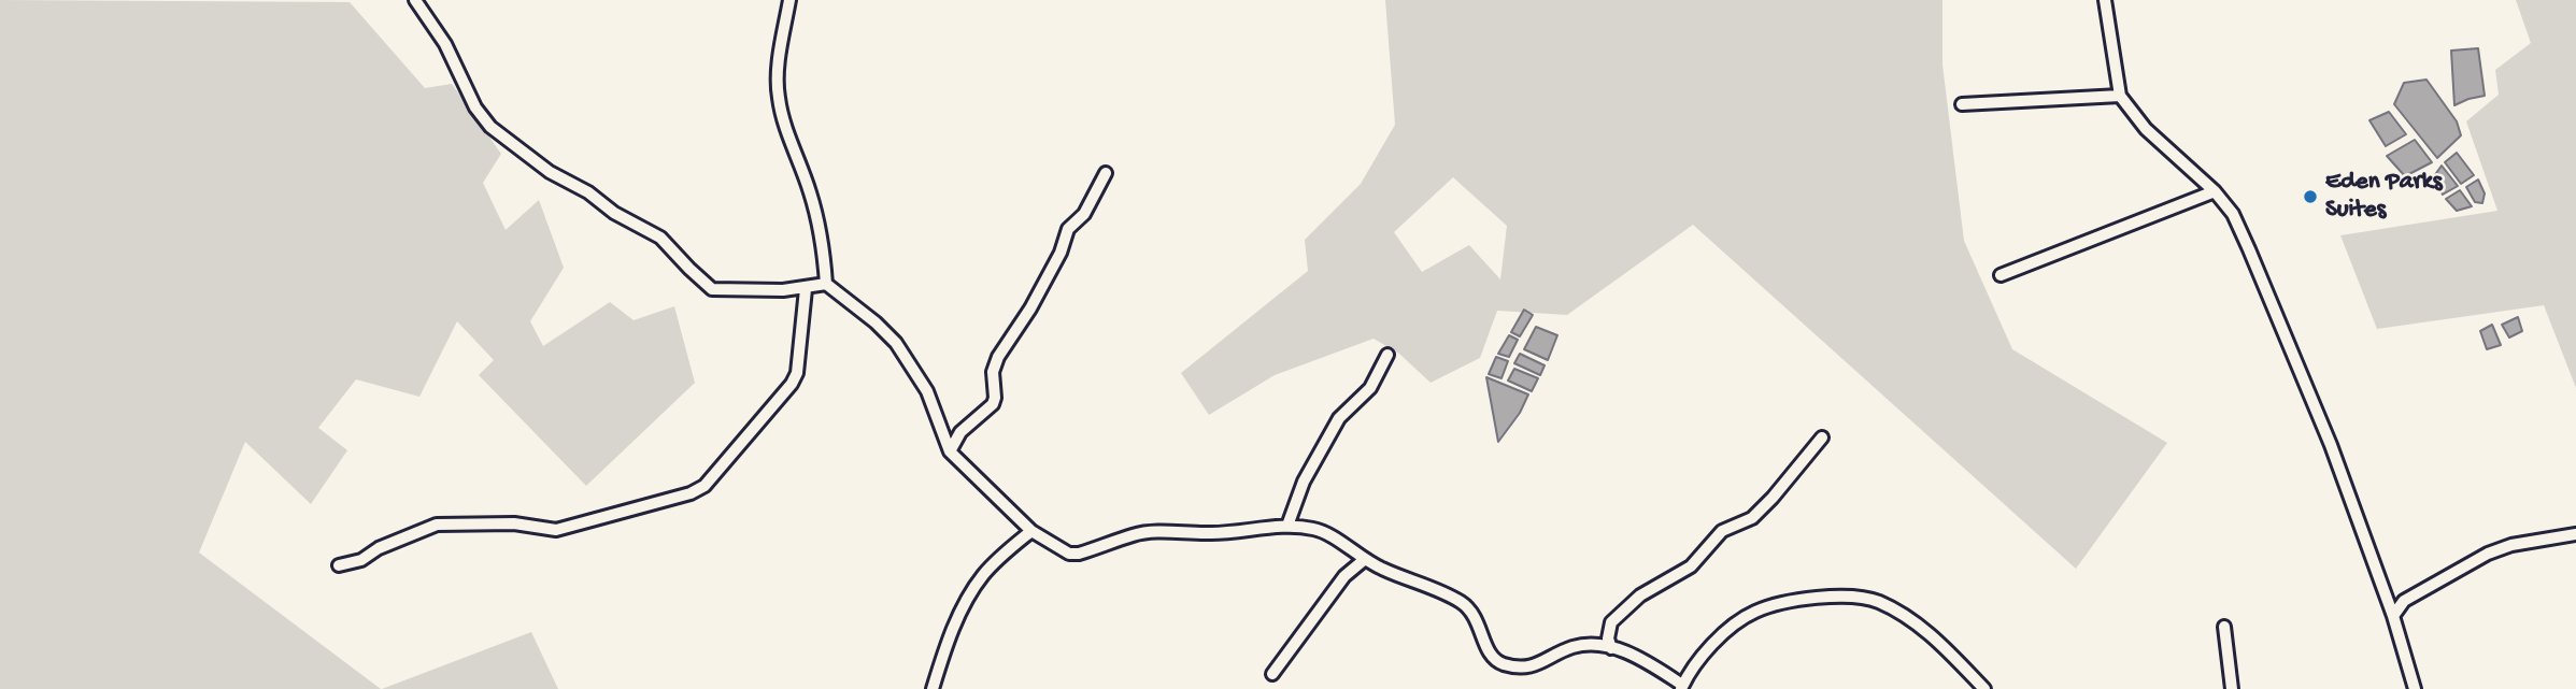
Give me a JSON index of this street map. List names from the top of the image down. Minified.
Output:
{"places":["Eden Parks Suites"]}
